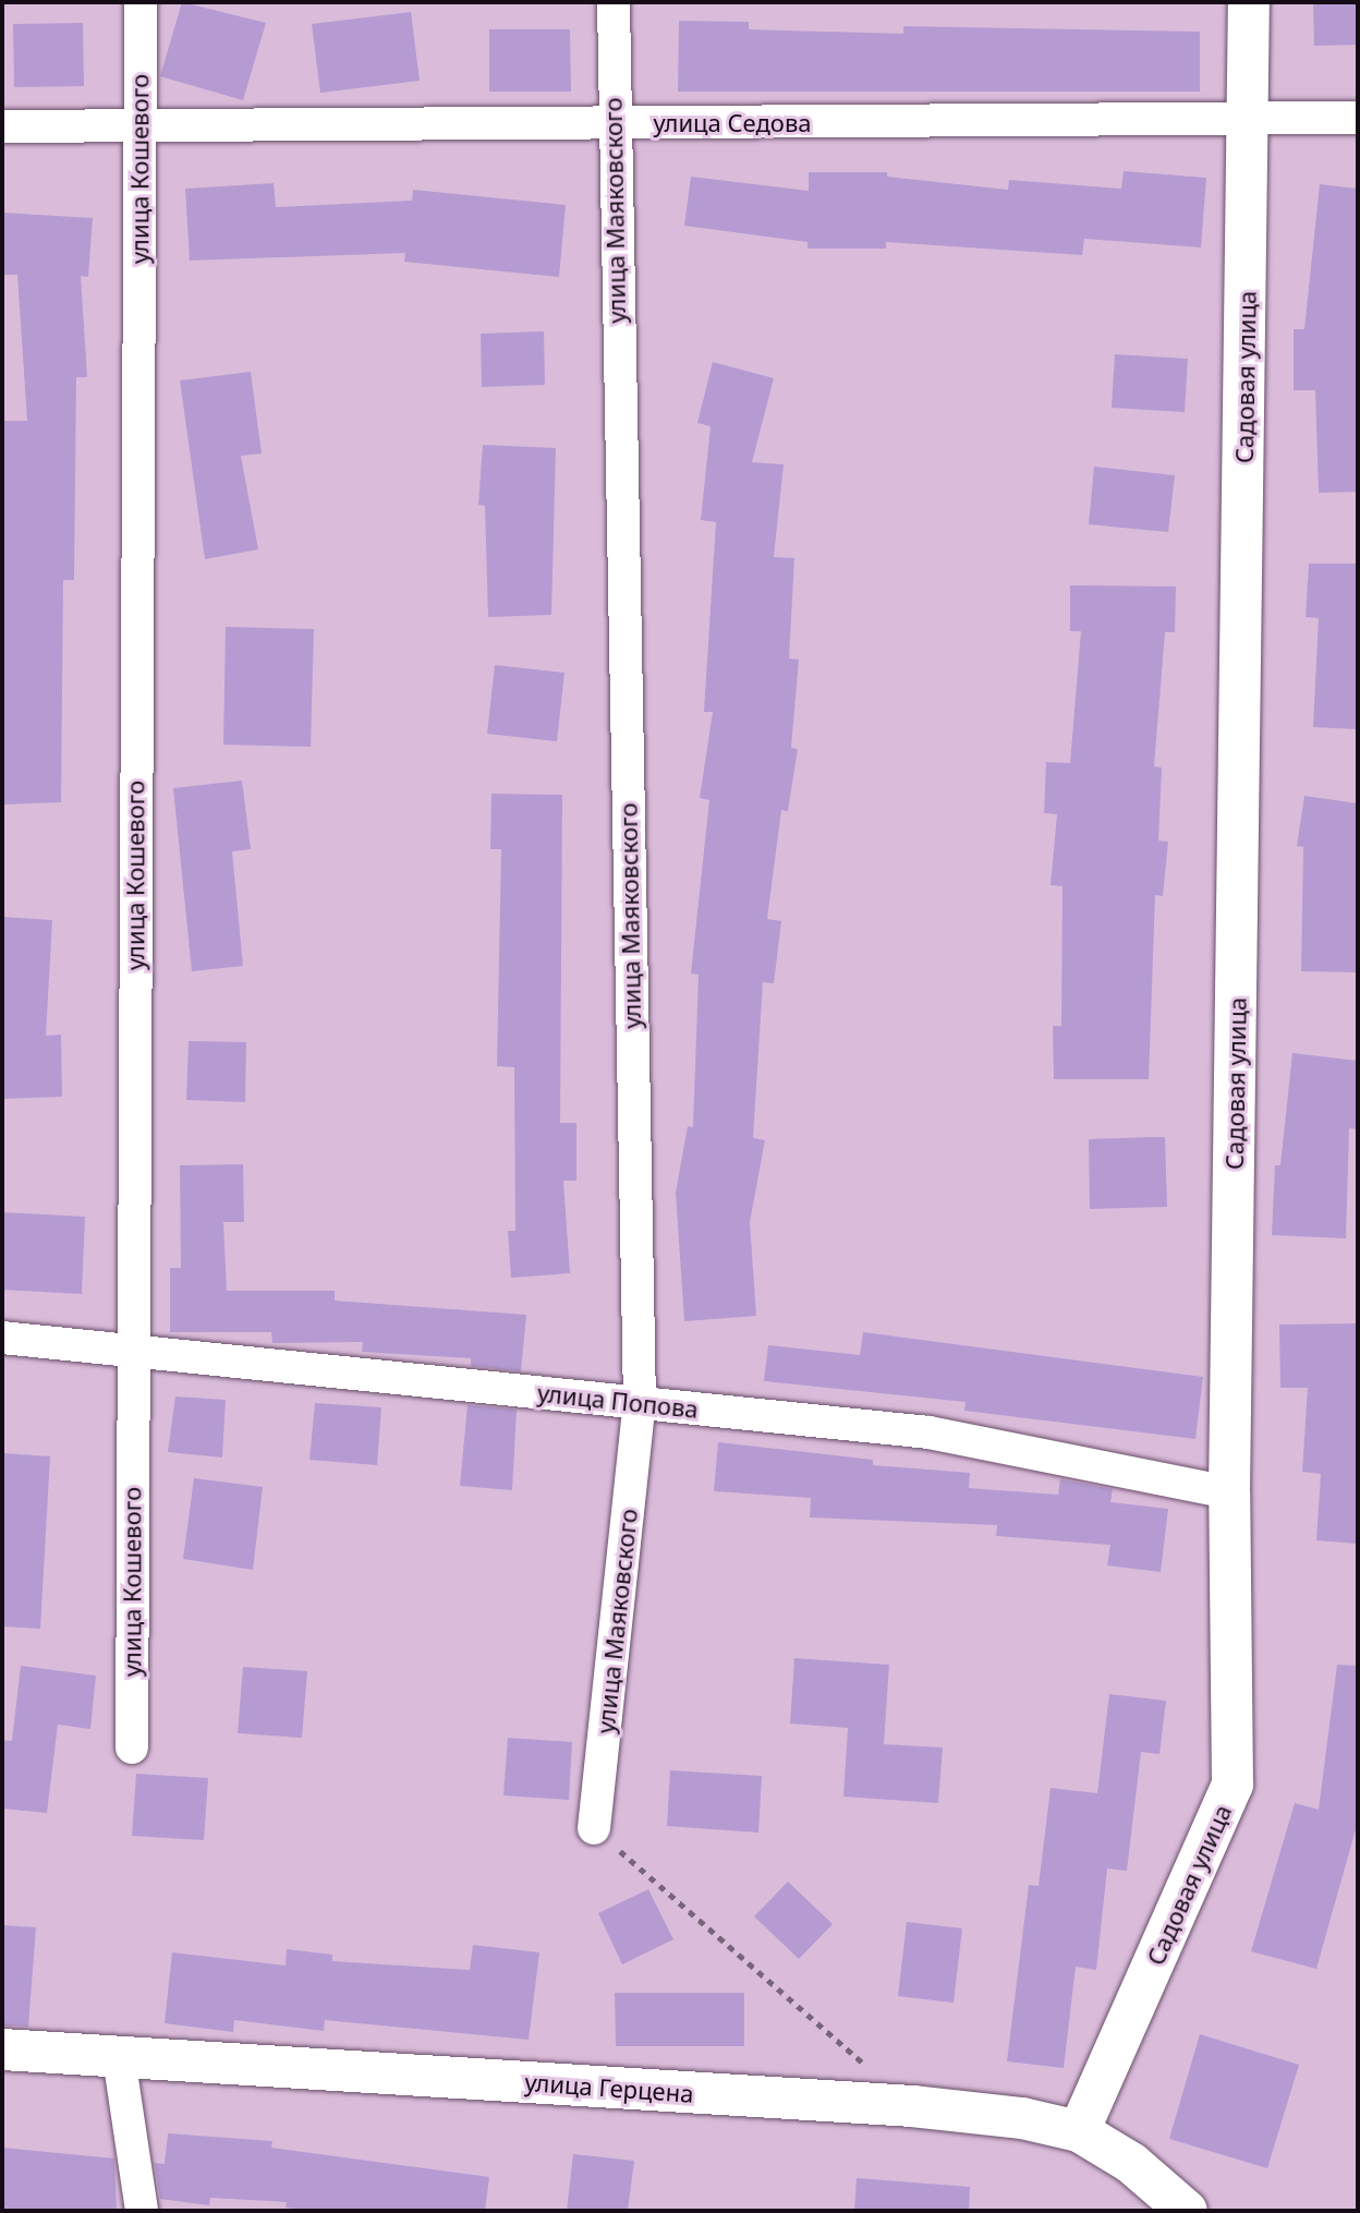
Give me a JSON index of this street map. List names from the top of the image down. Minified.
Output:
{"streets":{"street":["улица Седова","улица Кошевого","улица Маяковского","Садовая улица","улица Попова","улица Герцена"]},"crossings":[["улица Седова","улица Кошевого"],["улица Седова","улица Маяковского"],["улица Седова","Садовая улица"],["улица Кошевого","улица Попова"],["улица Маяковского","улица Попова"],["Садовая улица","улица Попова"],["Садовая улица","улица Герцена"]]}
